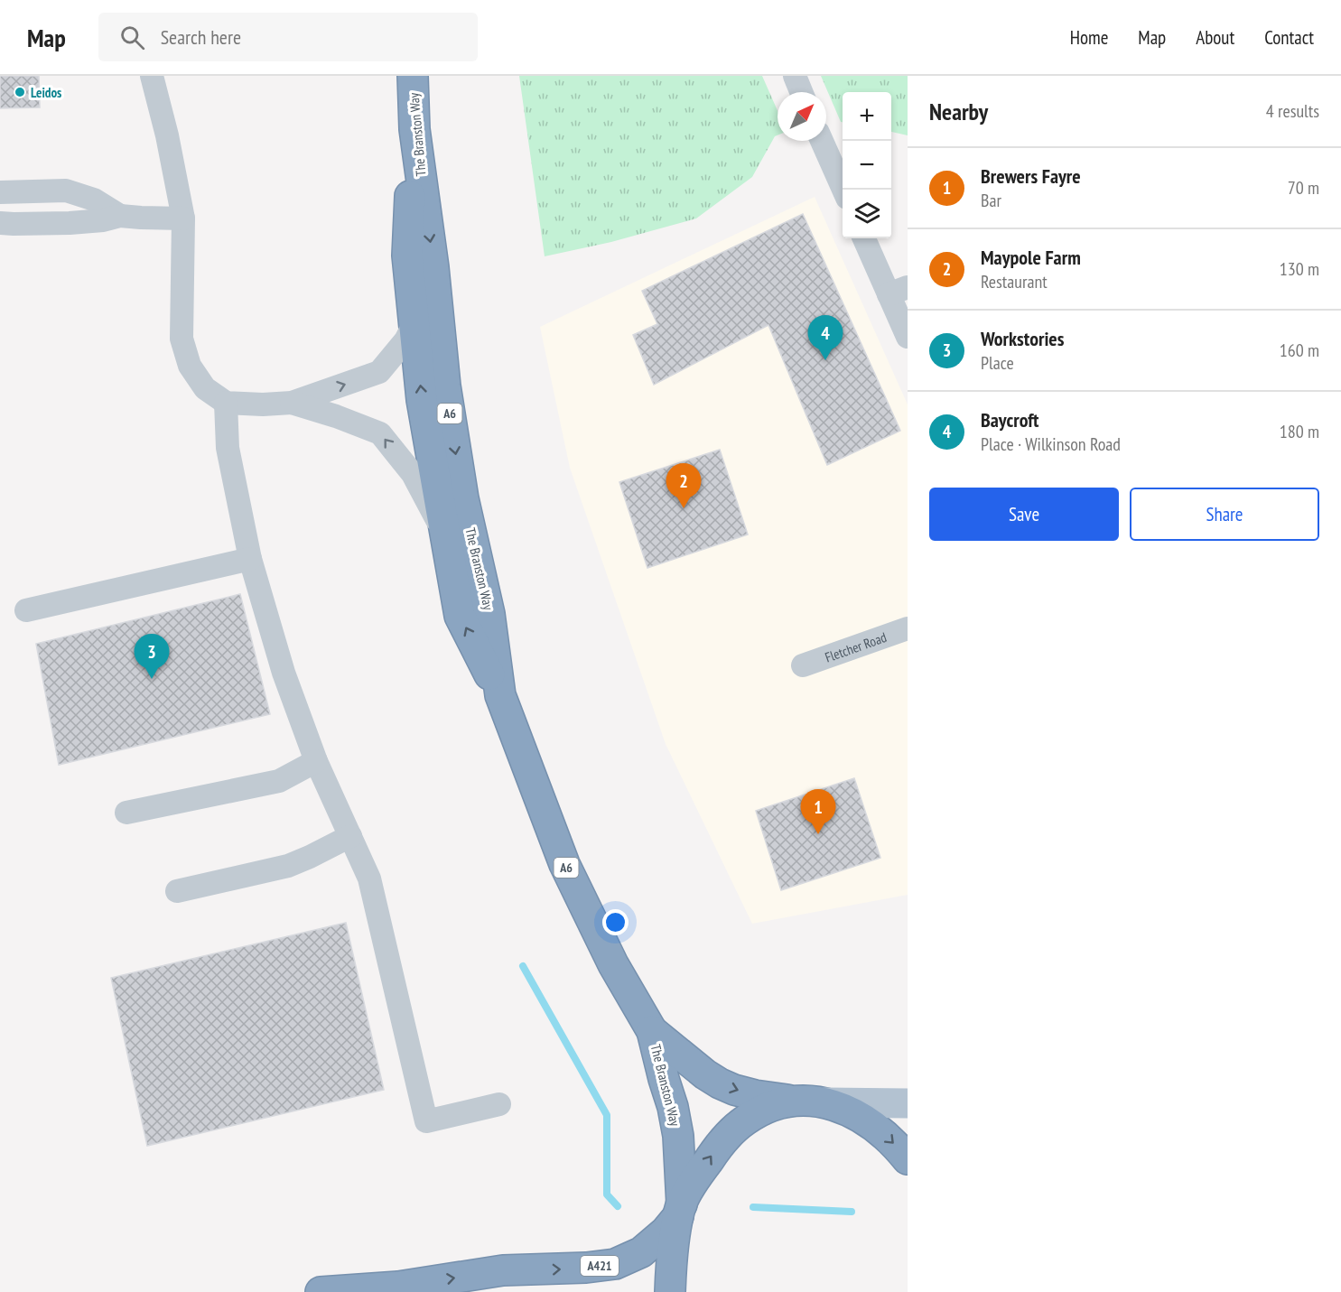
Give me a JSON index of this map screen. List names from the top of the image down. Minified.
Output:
{"streets":{"highway":["The Branston Way","A6","A421"],"street":["Fletcher Road"]},"crossings":[["The Branston Way","A421"]],"places":["Leidos"],"north":"top right","page":{"header":"Map","search":"Search here","nav":["Home","Map","About","Contact"],"heading":["Nearby","4 results"],"map_buttons":["+","−"],"list":[{"mark":"1","name":"Brewers Fayre","note":"Bar","value":"70 m"},{"mark":"2","name":"Maypole Farm","note":"Restaurant","value":"130 m"},{"mark":"3","name":"Workstories","note":"Place","value":"160 m"},{"mark":"4","name":"Baycroft","note":"Place · Wilkinson Road","value":"180 m"}],"pins":["4","2","3","1"],"buttons":["Save","Share"]}}
